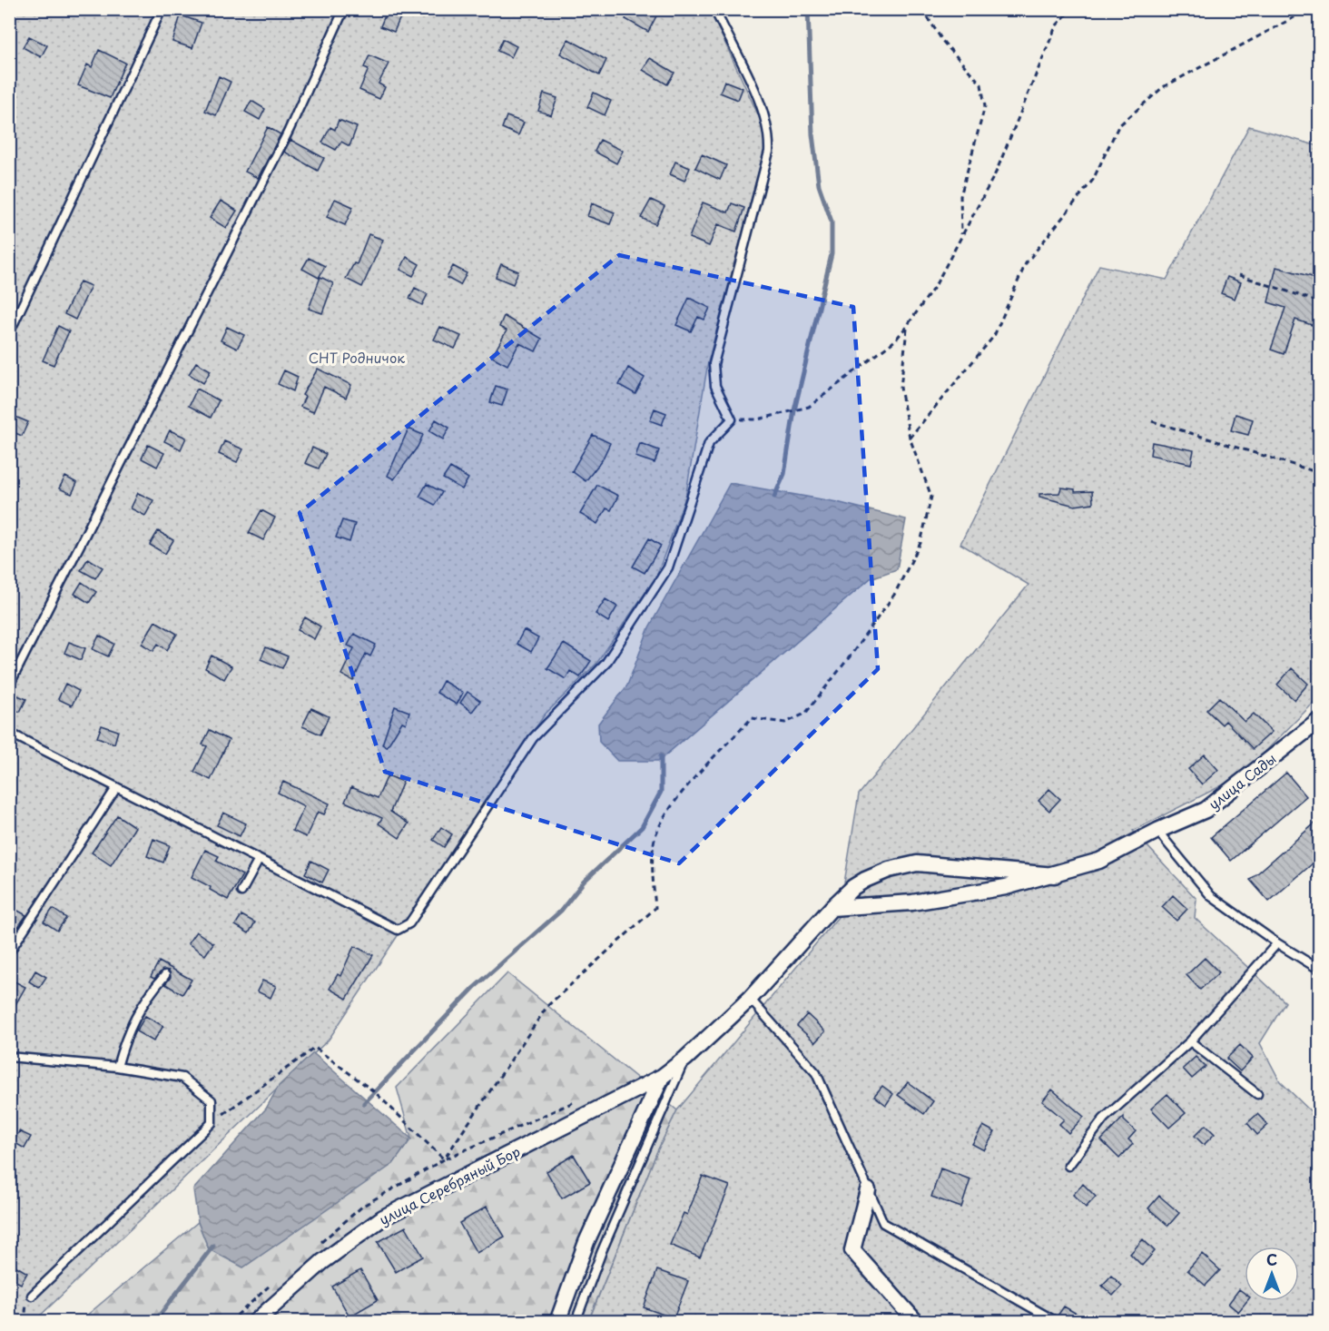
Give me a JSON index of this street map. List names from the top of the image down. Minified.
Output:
{"streets":{"street":["улица Сады","улица Серебряный Бор"]},"crossings":[["улица Сады","улица Серебряный Бор"]],"parks":["СНТ Родничок"],"north":"top"}
